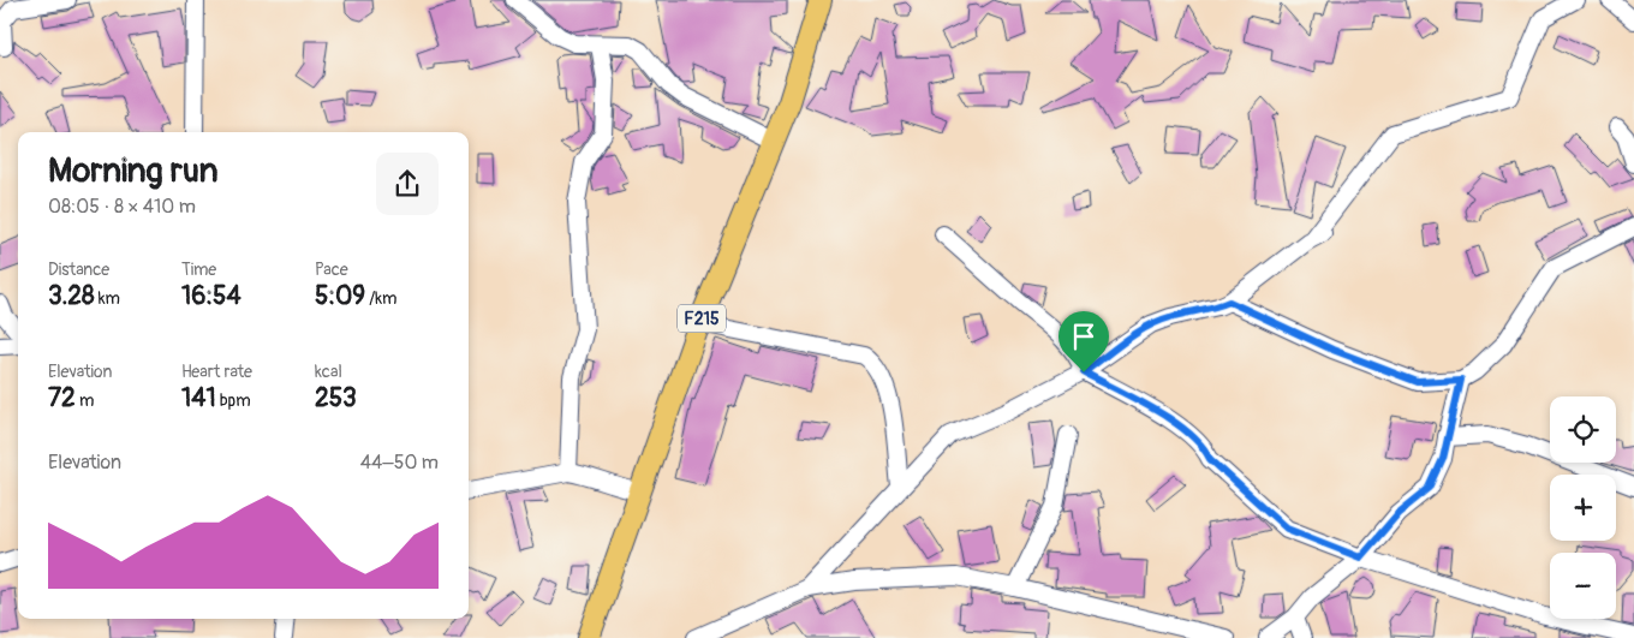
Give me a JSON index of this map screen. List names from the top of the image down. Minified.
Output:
{"streets":{"main road":["F215"]},"page":{"heading":["Morning run","08:05 · 8 × 410 m"],"stats":[["Distance","3.28 km"],["Time","16:54"],["Pace","5:09 /km"],["Elevation","72 m"],["Heart rate","141 bpm"],["kcal","253"]],"map_buttons":["+","−"],"chart":["Elevation","44–50 m"]}}
